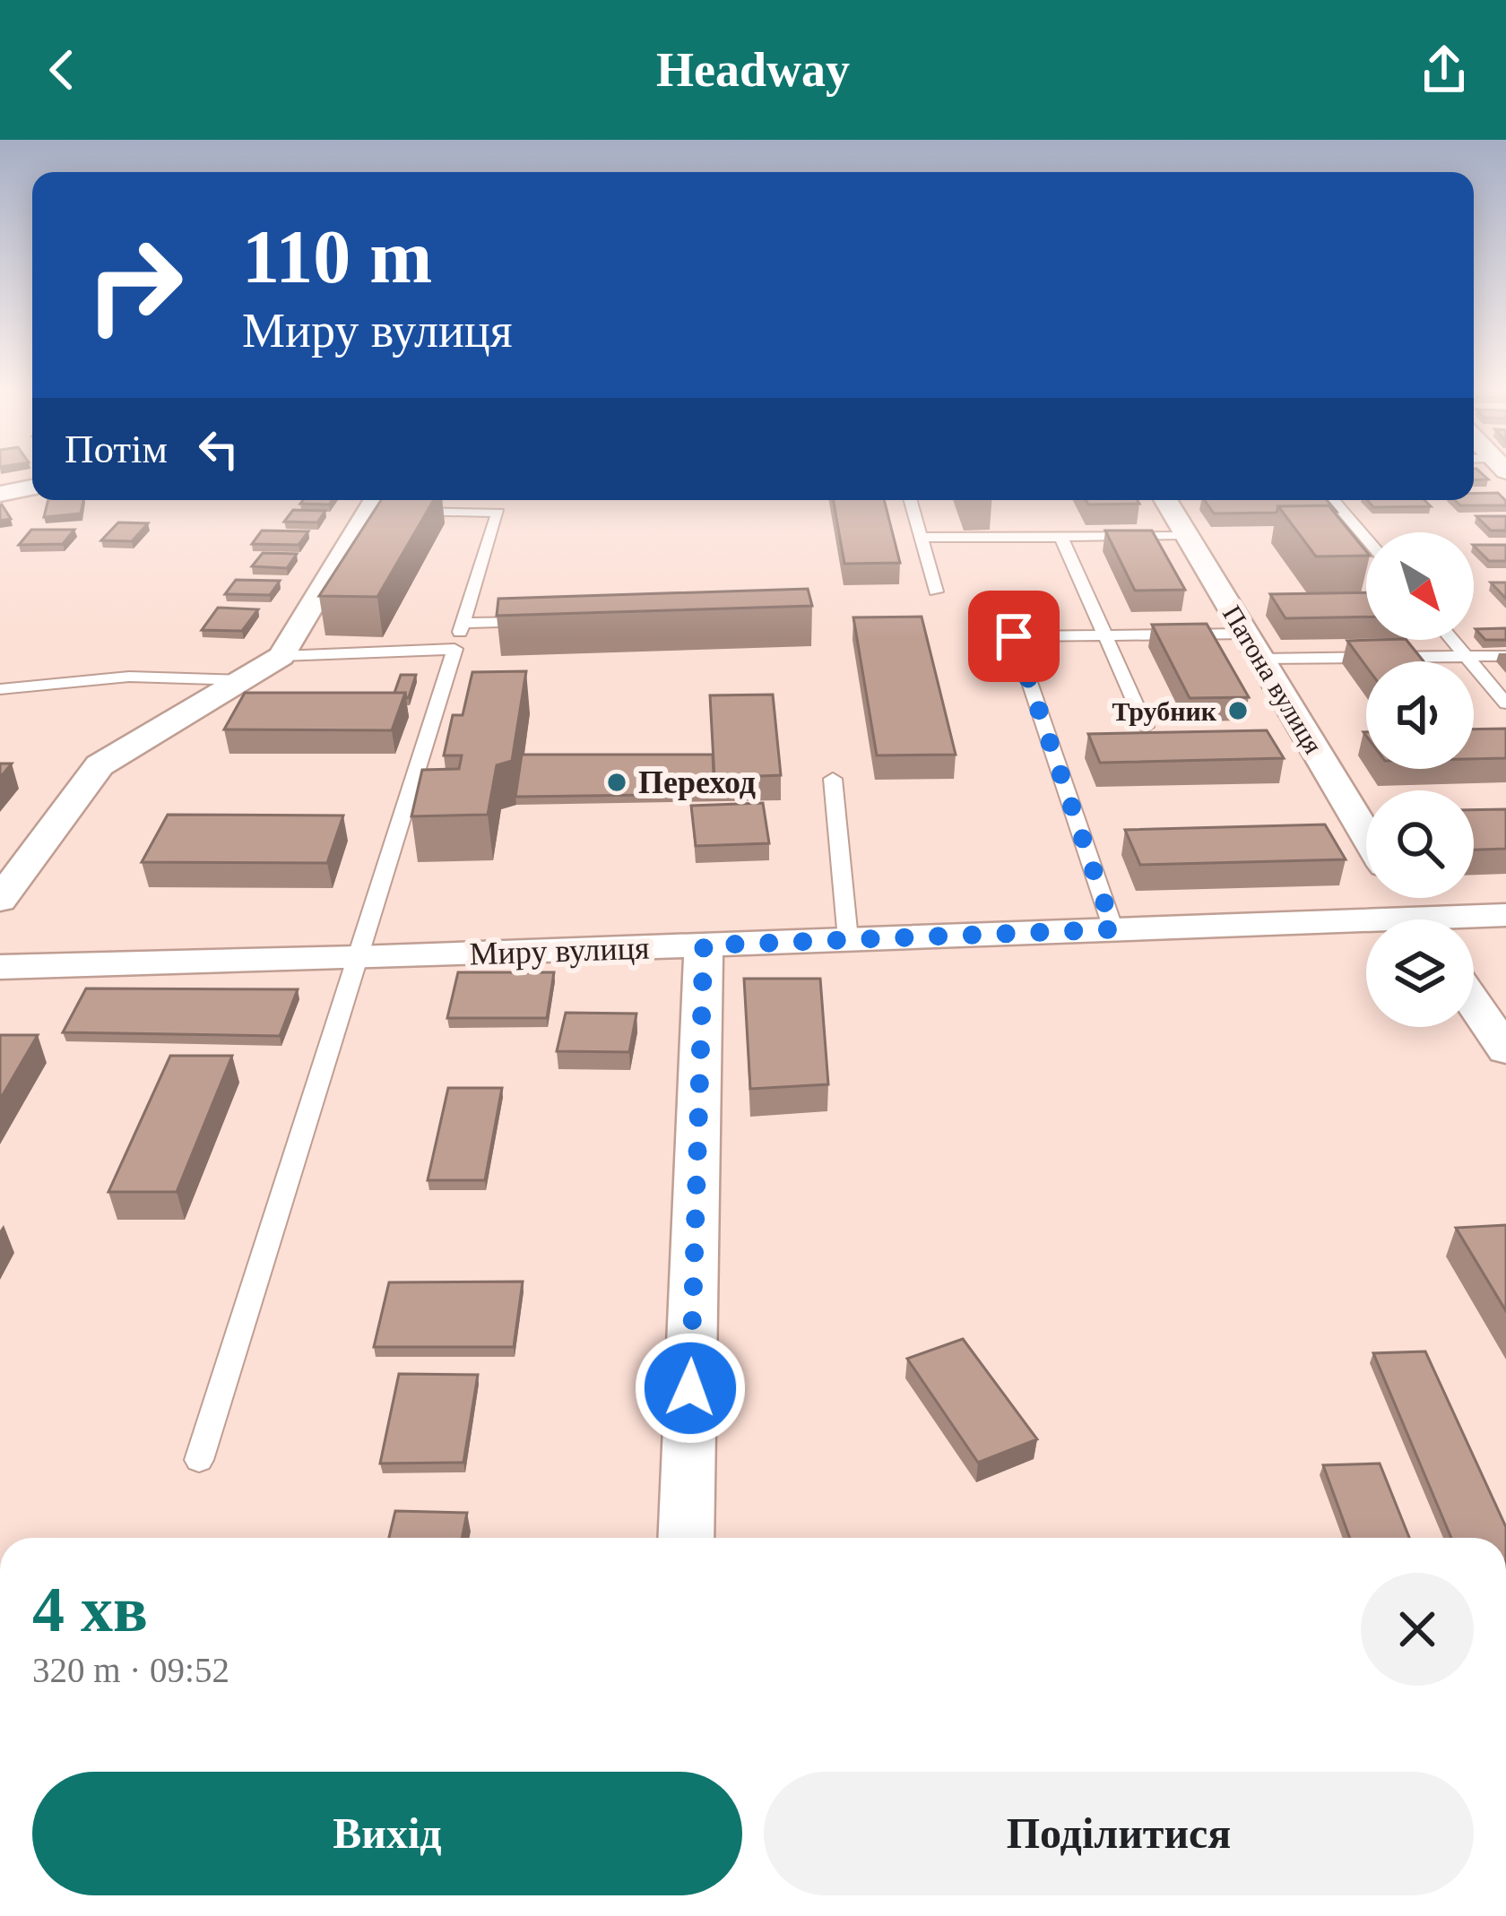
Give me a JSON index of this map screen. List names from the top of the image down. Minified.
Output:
{"streets":{"street":["Патона вулиця","Миру вулиця"]},"places":["Трубник","Переход"],"north":"bottom right","page":{"header":"Headway","turn":["110 m","Миру вулиця"],"then":"Потім","heading":["4 хв","320 m · 09:52"],"buttons":["Вихід","Поділитися"]}}
